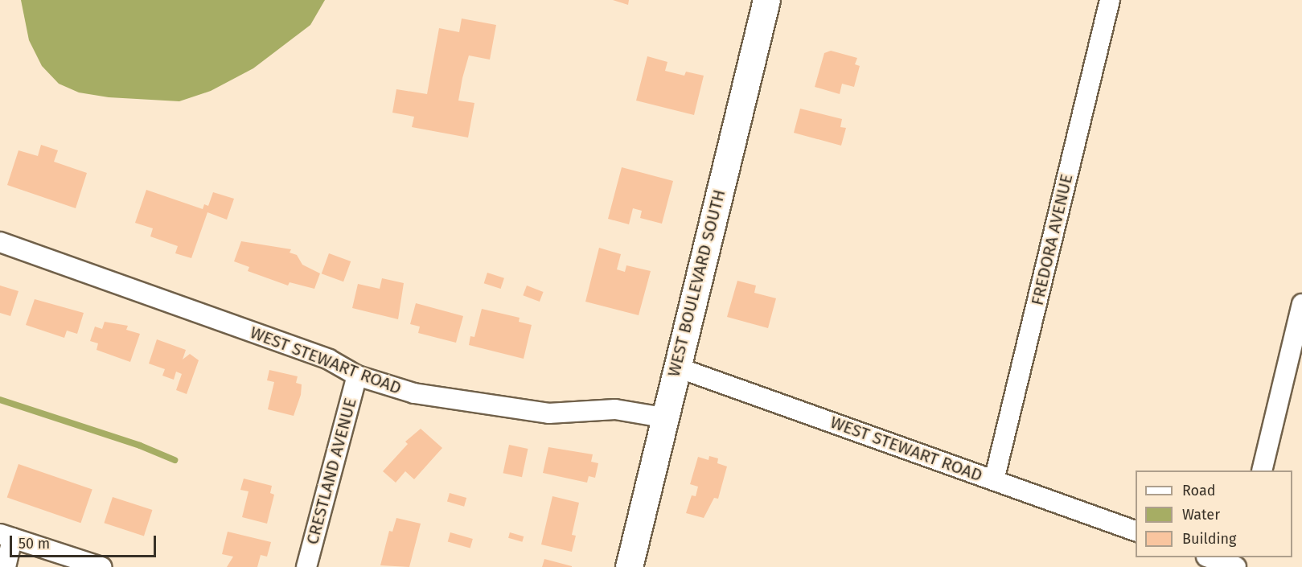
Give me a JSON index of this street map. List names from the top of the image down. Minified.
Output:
{"streets":{"main road":["WEST BOULEVARD SOUTH"],"street":["FREDORA AVENUE","WEST STEWART ROAD","CRESTLAND AVENUE"]},"crossings":[["FREDORA AVENUE","WEST STEWART ROAD"],["WEST BOULEVARD SOUTH","WEST STEWART ROAD"],["WEST STEWART ROAD","CRESTLAND AVENUE"]],"legend":["Road","Water","Building"],"scale_bar":"50 m"}
